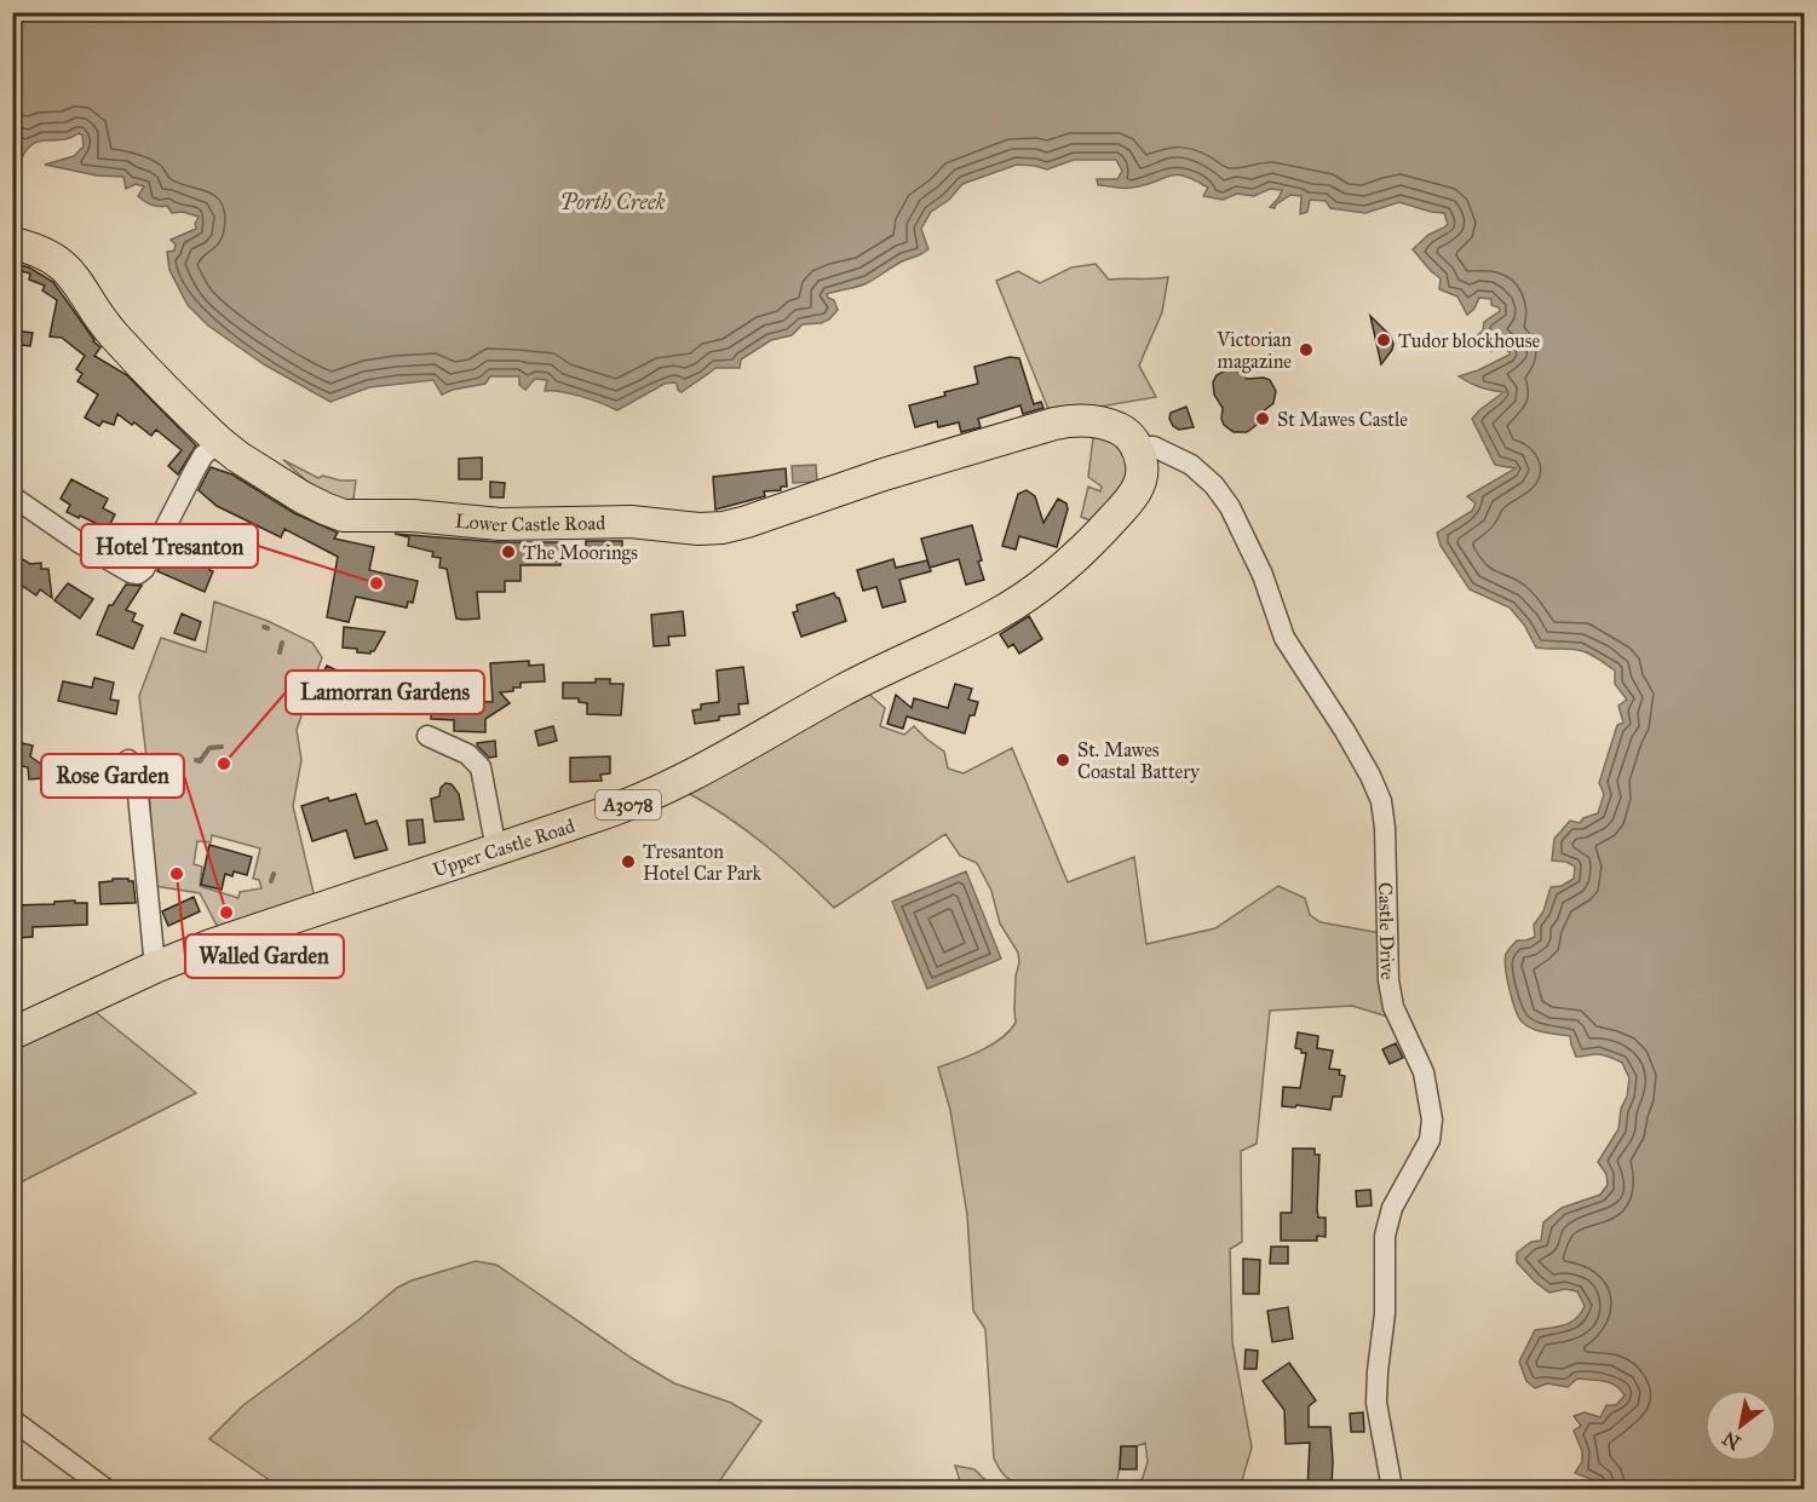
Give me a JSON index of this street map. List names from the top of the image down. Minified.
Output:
{"streets":{"main road":["Lower Castle Road","A3078","Upper Castle Road"],"street":["Castle Drive"]},"crossings":[["Lower Castle Road","Upper Castle Road"],["Lower Castle Road","Castle Drive"],["Upper Castle Road","Castle Drive"]],"water":["Porth Creek"],"places":["Tudor blockhouse","Victorian magazine","St Mawes Castle","The Moorings","Hotel Tresanton","St. Mawes Coastal Battery","Lamorran Gardens","Tresanton Hotel Car Park","Walled Garden","Rose Garden"],"north":"bottom left"}
